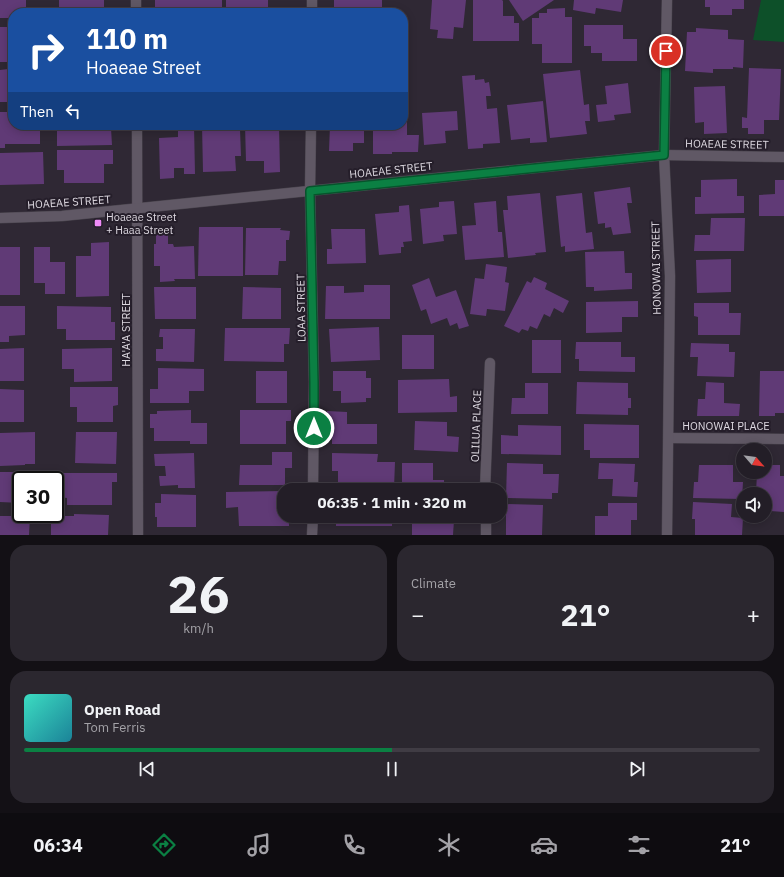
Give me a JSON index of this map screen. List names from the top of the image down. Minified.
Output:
{"streets":{"street":["HOAEAE STREET","HONOWAI STREET","LOAA STREET","HA'A'A STREET","OLILUA PLACE","HONOWAI PLACE"]},"crossings":[["HOAEAE STREET","HONOWAI STREET"],["HOAEAE STREET","LOAA STREET"],["HOAEAE STREET","HA'A'A STREET"],["HONOWAI STREET","HONOWAI PLACE"]],"places":{"transit":["Hoaeae Street + Haaa Street"]},"north":"bottom right","page":{"turn":["110 m","Hoaeae Street"],"then":"Then","limit":"30","trip":"06:35 · 1 min · 320 m","tile":[["26","km/h"],"Climate"],"heat":["−","21°","+"],"song":["Open Road","Tom Ferris"],"tabs":["06:34","21°"]}}
